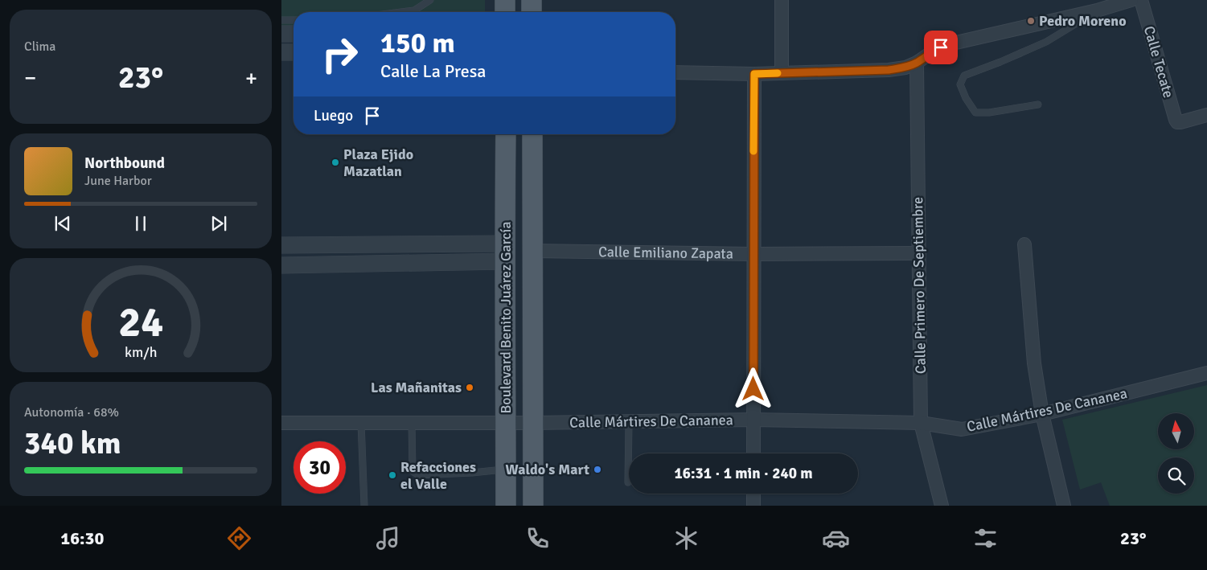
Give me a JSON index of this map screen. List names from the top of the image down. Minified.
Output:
{"streets":{"main road":["Boulevard Benito Juárez García"],"street":["Calle Tecate","Calle Emiliano Zapata","Calle Primero De Septiembre","Calle Mártires De Cananea"]},"crossings":[["Calle Emiliano Zapata","Calle Primero De Septiembre"],["Calle Emiliano Zapata","Boulevard Benito Juárez García"],["Calle Primero De Septiembre","Calle Mártires De Cananea"],["Boulevard Benito Juárez García","Calle Mártires De Cananea"]],"places":["Pedro Moreno","Plaza Ejido Mazatlan","Las Mañanitas","Waldo's Mart","Refacciones el Valle"],"north":"top","page":{"tile":["Clima",["Autonomía · 68%","340 km"]],"turn":["150 m","Calle La Presa"],"heat":["−","23°","+"],"then":"Luego","song":["Northbound","June Harbor"],"limit":"30","trip":"16:31 · 1 min · 240 m","tabs":["16:30","23°"],"gauge":["24","km/h"]}}
